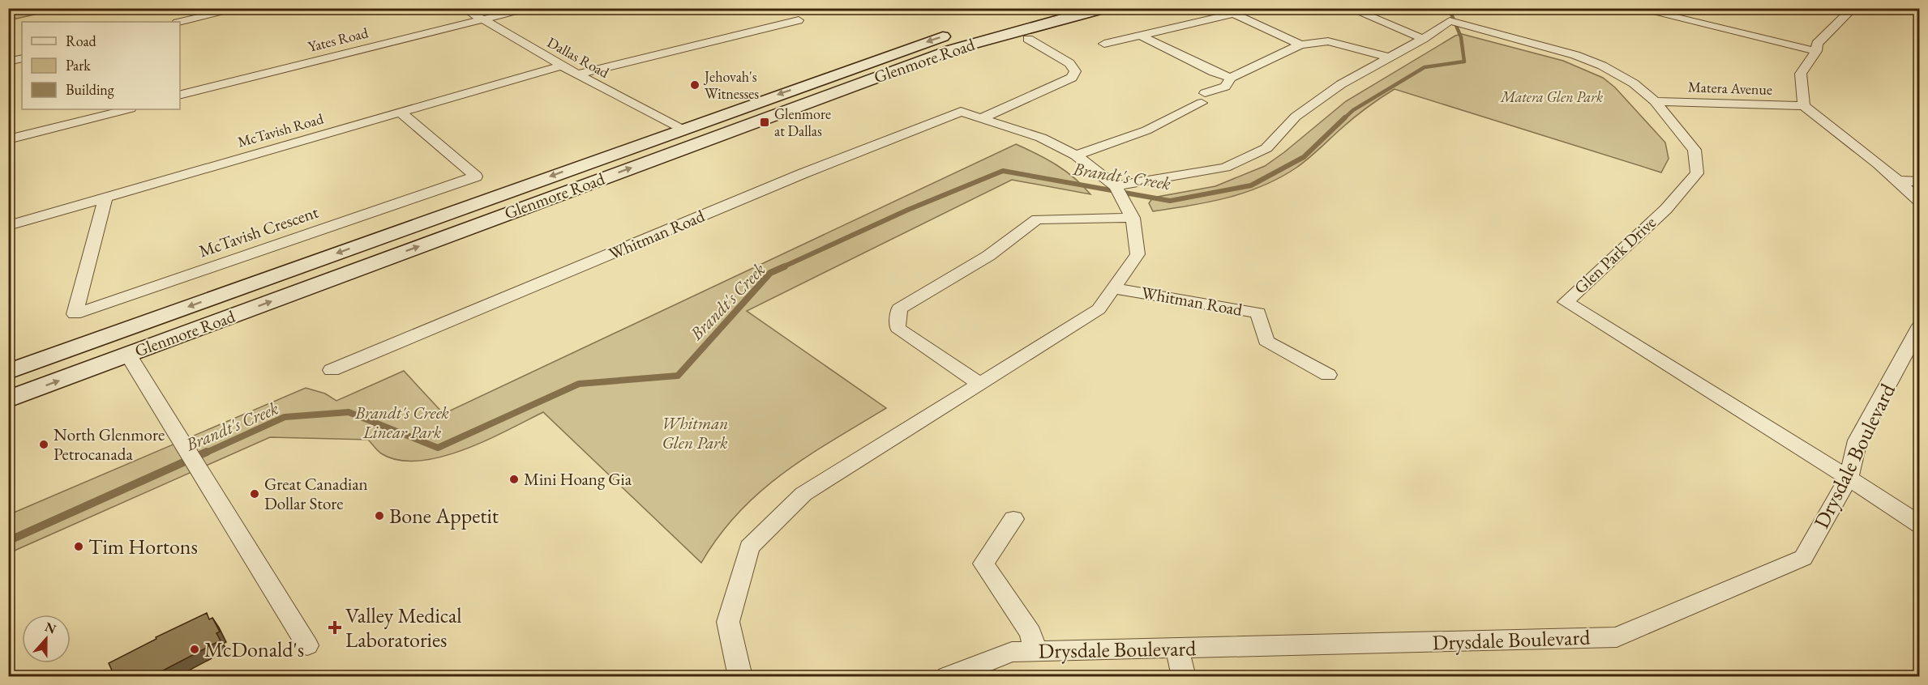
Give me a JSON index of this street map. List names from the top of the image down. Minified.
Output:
{"streets":{"main road":["Glenmore Road"],"street":["Yates Road","Dallas Road","Matera Avenue","McTavish Road","McTavish Crescent","Whitman Road","Glen Park Drive","Drysdale Boulevard"]},"crossings":[["Yates Road","Dallas Road"],["Dallas Road","Glenmore Road"],["Dallas Road","McTavish Road"],["Matera Avenue","Glen Park Drive"],["McTavish Road","McTavish Crescent"],["Whitman Road","Glen Park Drive"],["Glen Park Drive","Drysdale Boulevard"]],"water":["Brandt's Creek"],"parks":["Matera Glen Park","Brandt's Creek Linear Park","Whitman Glen Park"],"places":{"other":["Jehovah's Witnesses","North Glenmore Petrocanada","Mini Hoang Gia","Great Canadian Dollar Store","Bone Appetit","Tim Hortons","McDonald's"],"transit":["Glenmore at Dallas"],"health":["Valley Medical Laboratories"]},"legend":["Road","Park","Building"],"north":"top"}
